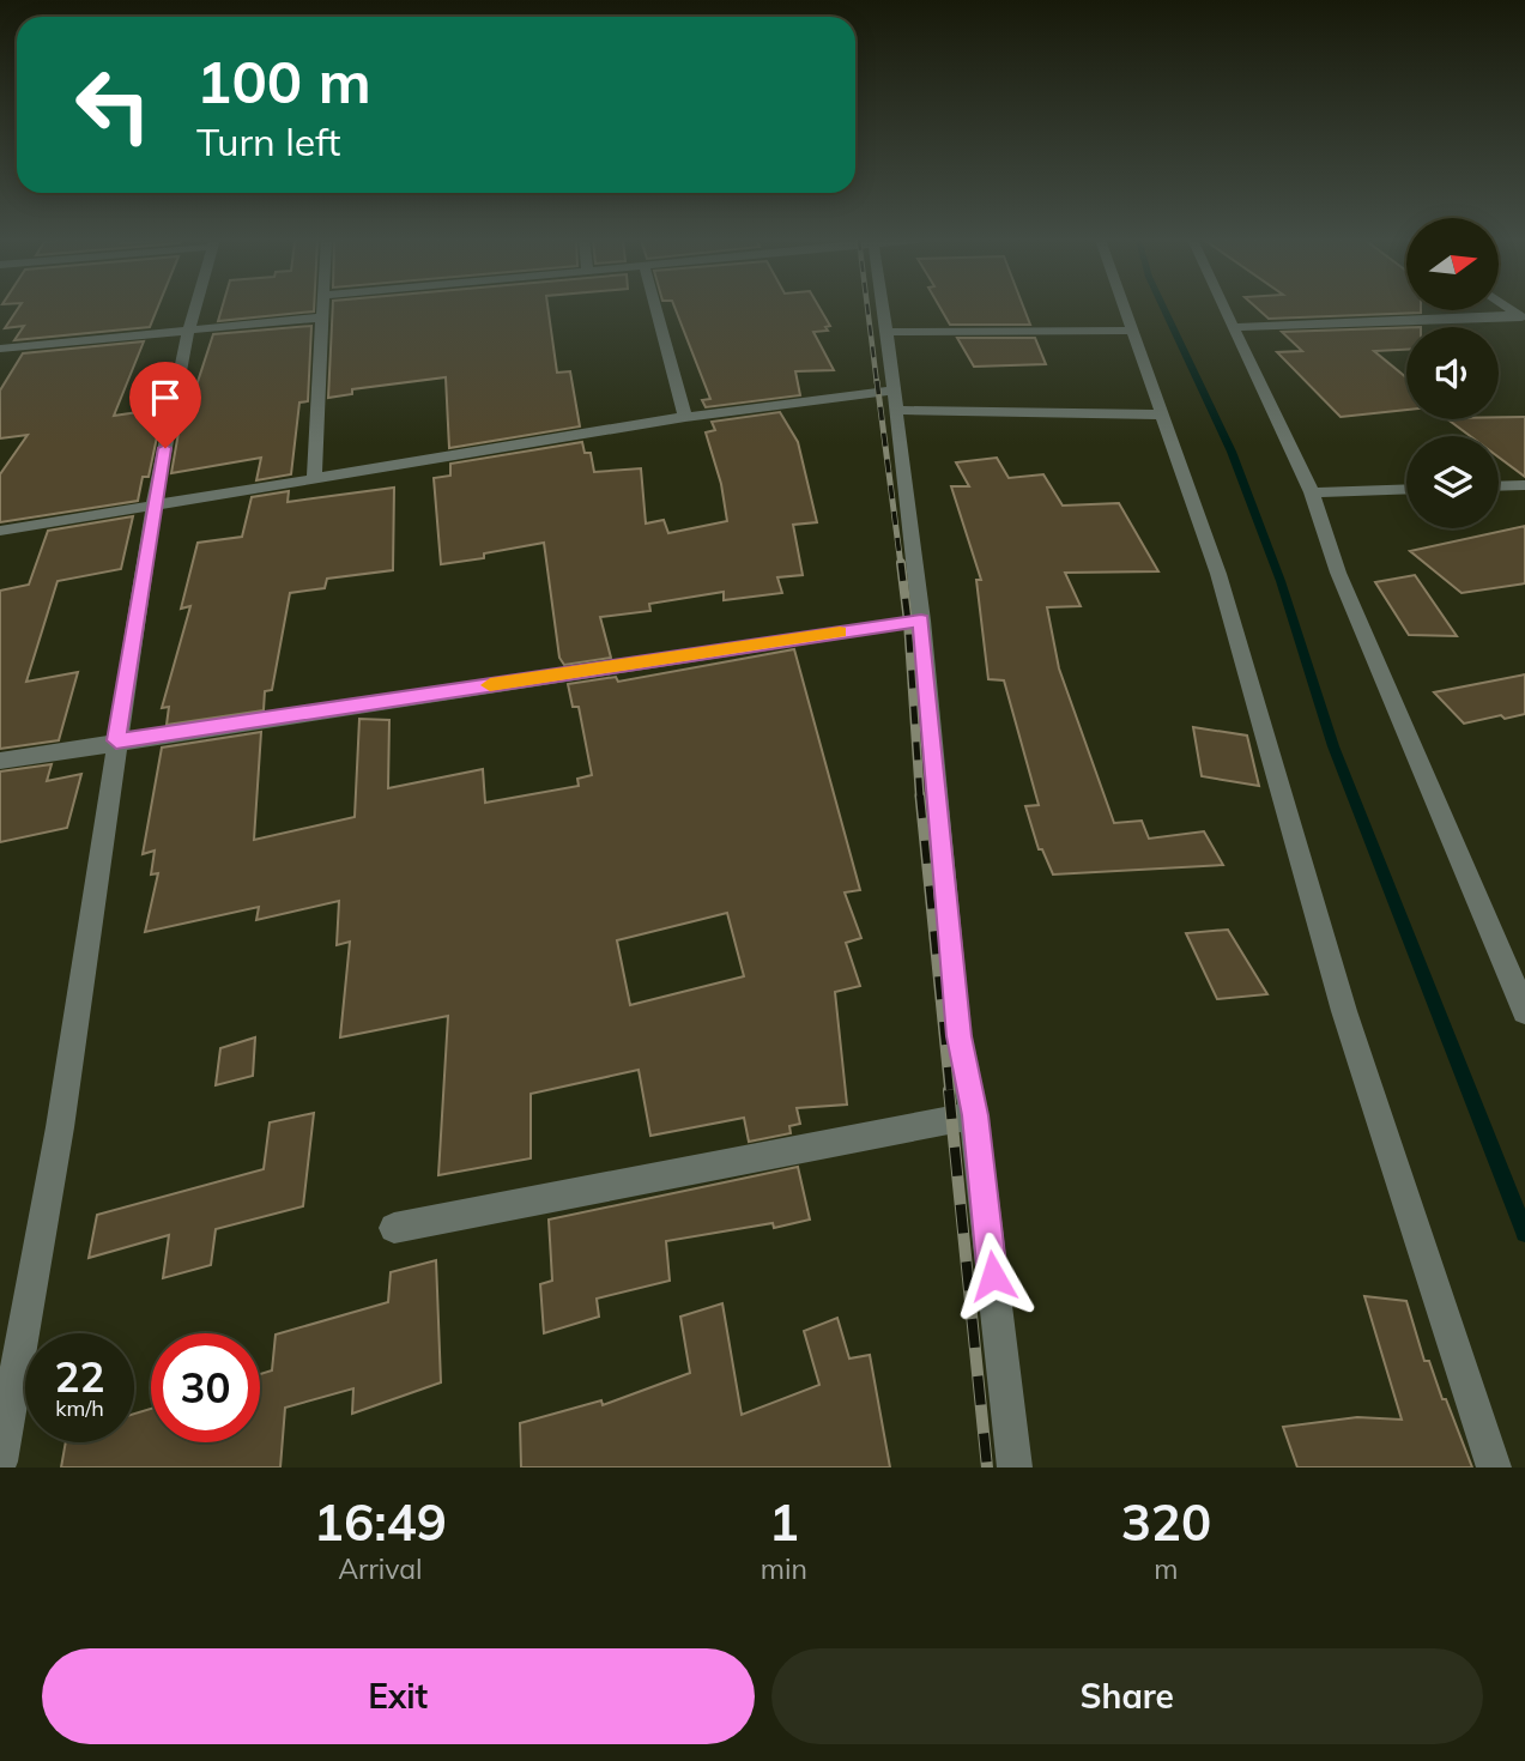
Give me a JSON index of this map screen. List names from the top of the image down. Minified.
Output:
{"north":"right","page":{"turn":["100 m","Turn left"],"speed":"22 km/h","limit":"30","eta":["16:49","Arrival","1","min","320","m"],"buttons":["Exit","Share"]}}
